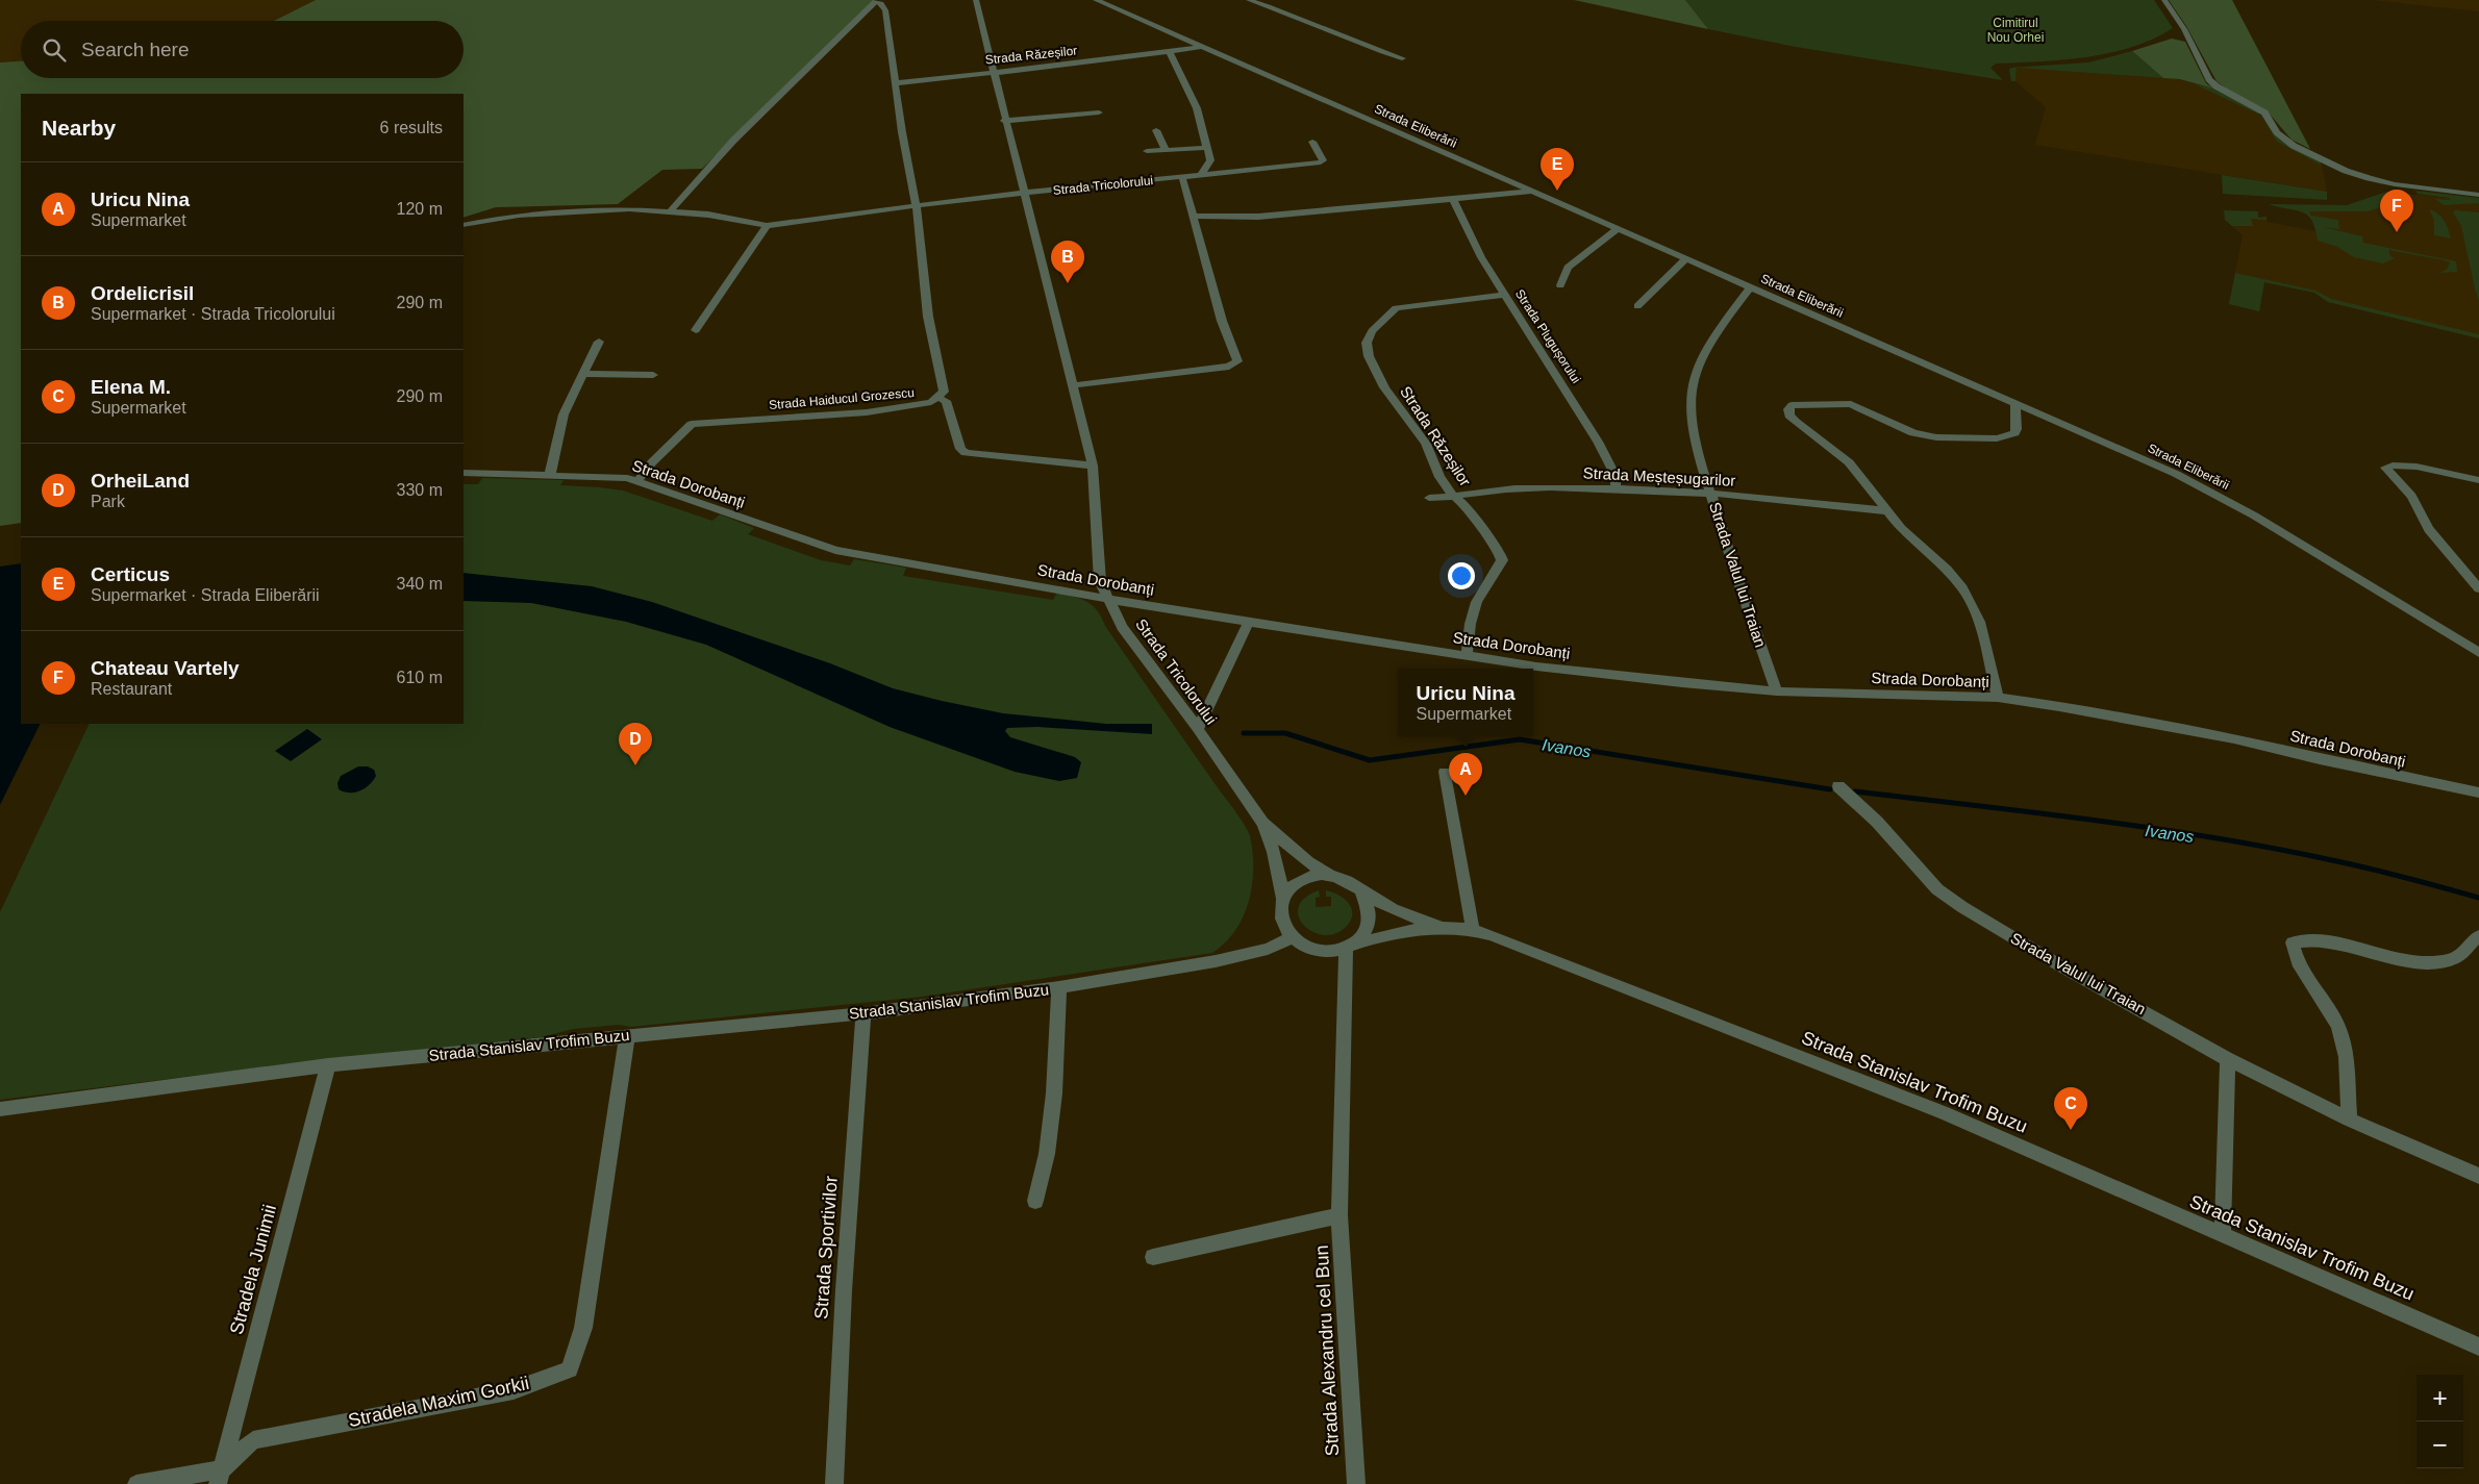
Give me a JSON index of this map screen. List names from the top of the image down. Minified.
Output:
{"streets":{"street":["Strada Răzeșilor","Strada Eliberării","Strada Tricolorului","Strada Plugușorului","Strada Haiducul Grozescu","Strada Meșteșugarilor","Strada Dorobanți","Strada Valul lui Traian","Strada Stanislav Trofim Buzu","Strada Sportivilor","Stradela Junimii","Strada Alexandru cel Bun","Stradela Maxim Gorkii"]},"crossings":[["Strada Răzeșilor","Strada Eliberării"],["Strada Răzeșilor","Strada Tricolorului"],["Strada Răzeșilor","Strada Plugușorului"],["Strada Răzeșilor","Strada Meșteșugarilor"],["Strada Răzeșilor","Strada Dorobanți"],["Strada Eliberării","Strada Valul lui Traian"],["Strada Tricolorului","Strada Dorobanți"],["Strada Tricolorului","Strada Stanislav Trofim Buzu"],["Strada Tricolorului","Strada Alexandru cel Bun"],["Strada Plugușorului","Strada Meșteșugarilor"],["Strada Haiducul Grozescu","Strada Dorobanți"],["Strada Meșteșugarilor","Strada Valul lui Traian"],["Strada Dorobanți","Strada Valul lui Traian"],["Strada Stanislav Trofim Buzu","Strada Sportivilor"],["Strada Stanislav Trofim Buzu","Stradela Junimii"],["Strada Stanislav Trofim Buzu","Strada Alexandru cel Bun"],["Strada Stanislav Trofim Buzu","Stradela Maxim Gorkii"],["Stradela Junimii","Stradela Maxim Gorkii"]],"water":["Ivanos"],"parks":["Cimitirul Nou Orhei"],"page":{"search":"Search here","heading":["Nearby","6 results"],"pins":["E","F","B","D","A","C"],"list":[{"mark":"A","name":"Uricu Nina","note":"Supermarket","value":"120 m"},{"mark":"B","name":"Ordelicrisil","note":"Supermarket · Strada Tricolorului","value":"290 m"},{"mark":"C","name":"Elena M.","note":"Supermarket","value":"290 m"},{"mark":"D","name":"OrheiLand","note":"Park","value":"330 m"},{"mark":"E","name":"Certicus","note":"Supermarket · Strada Eliberării","value":"340 m"},{"mark":"F","name":"Chateau Vartely","note":"Restaurant","value":"610 m"}],"popup":["Uricu Nina","Supermarket"],"map_buttons":["+","−"]}}
